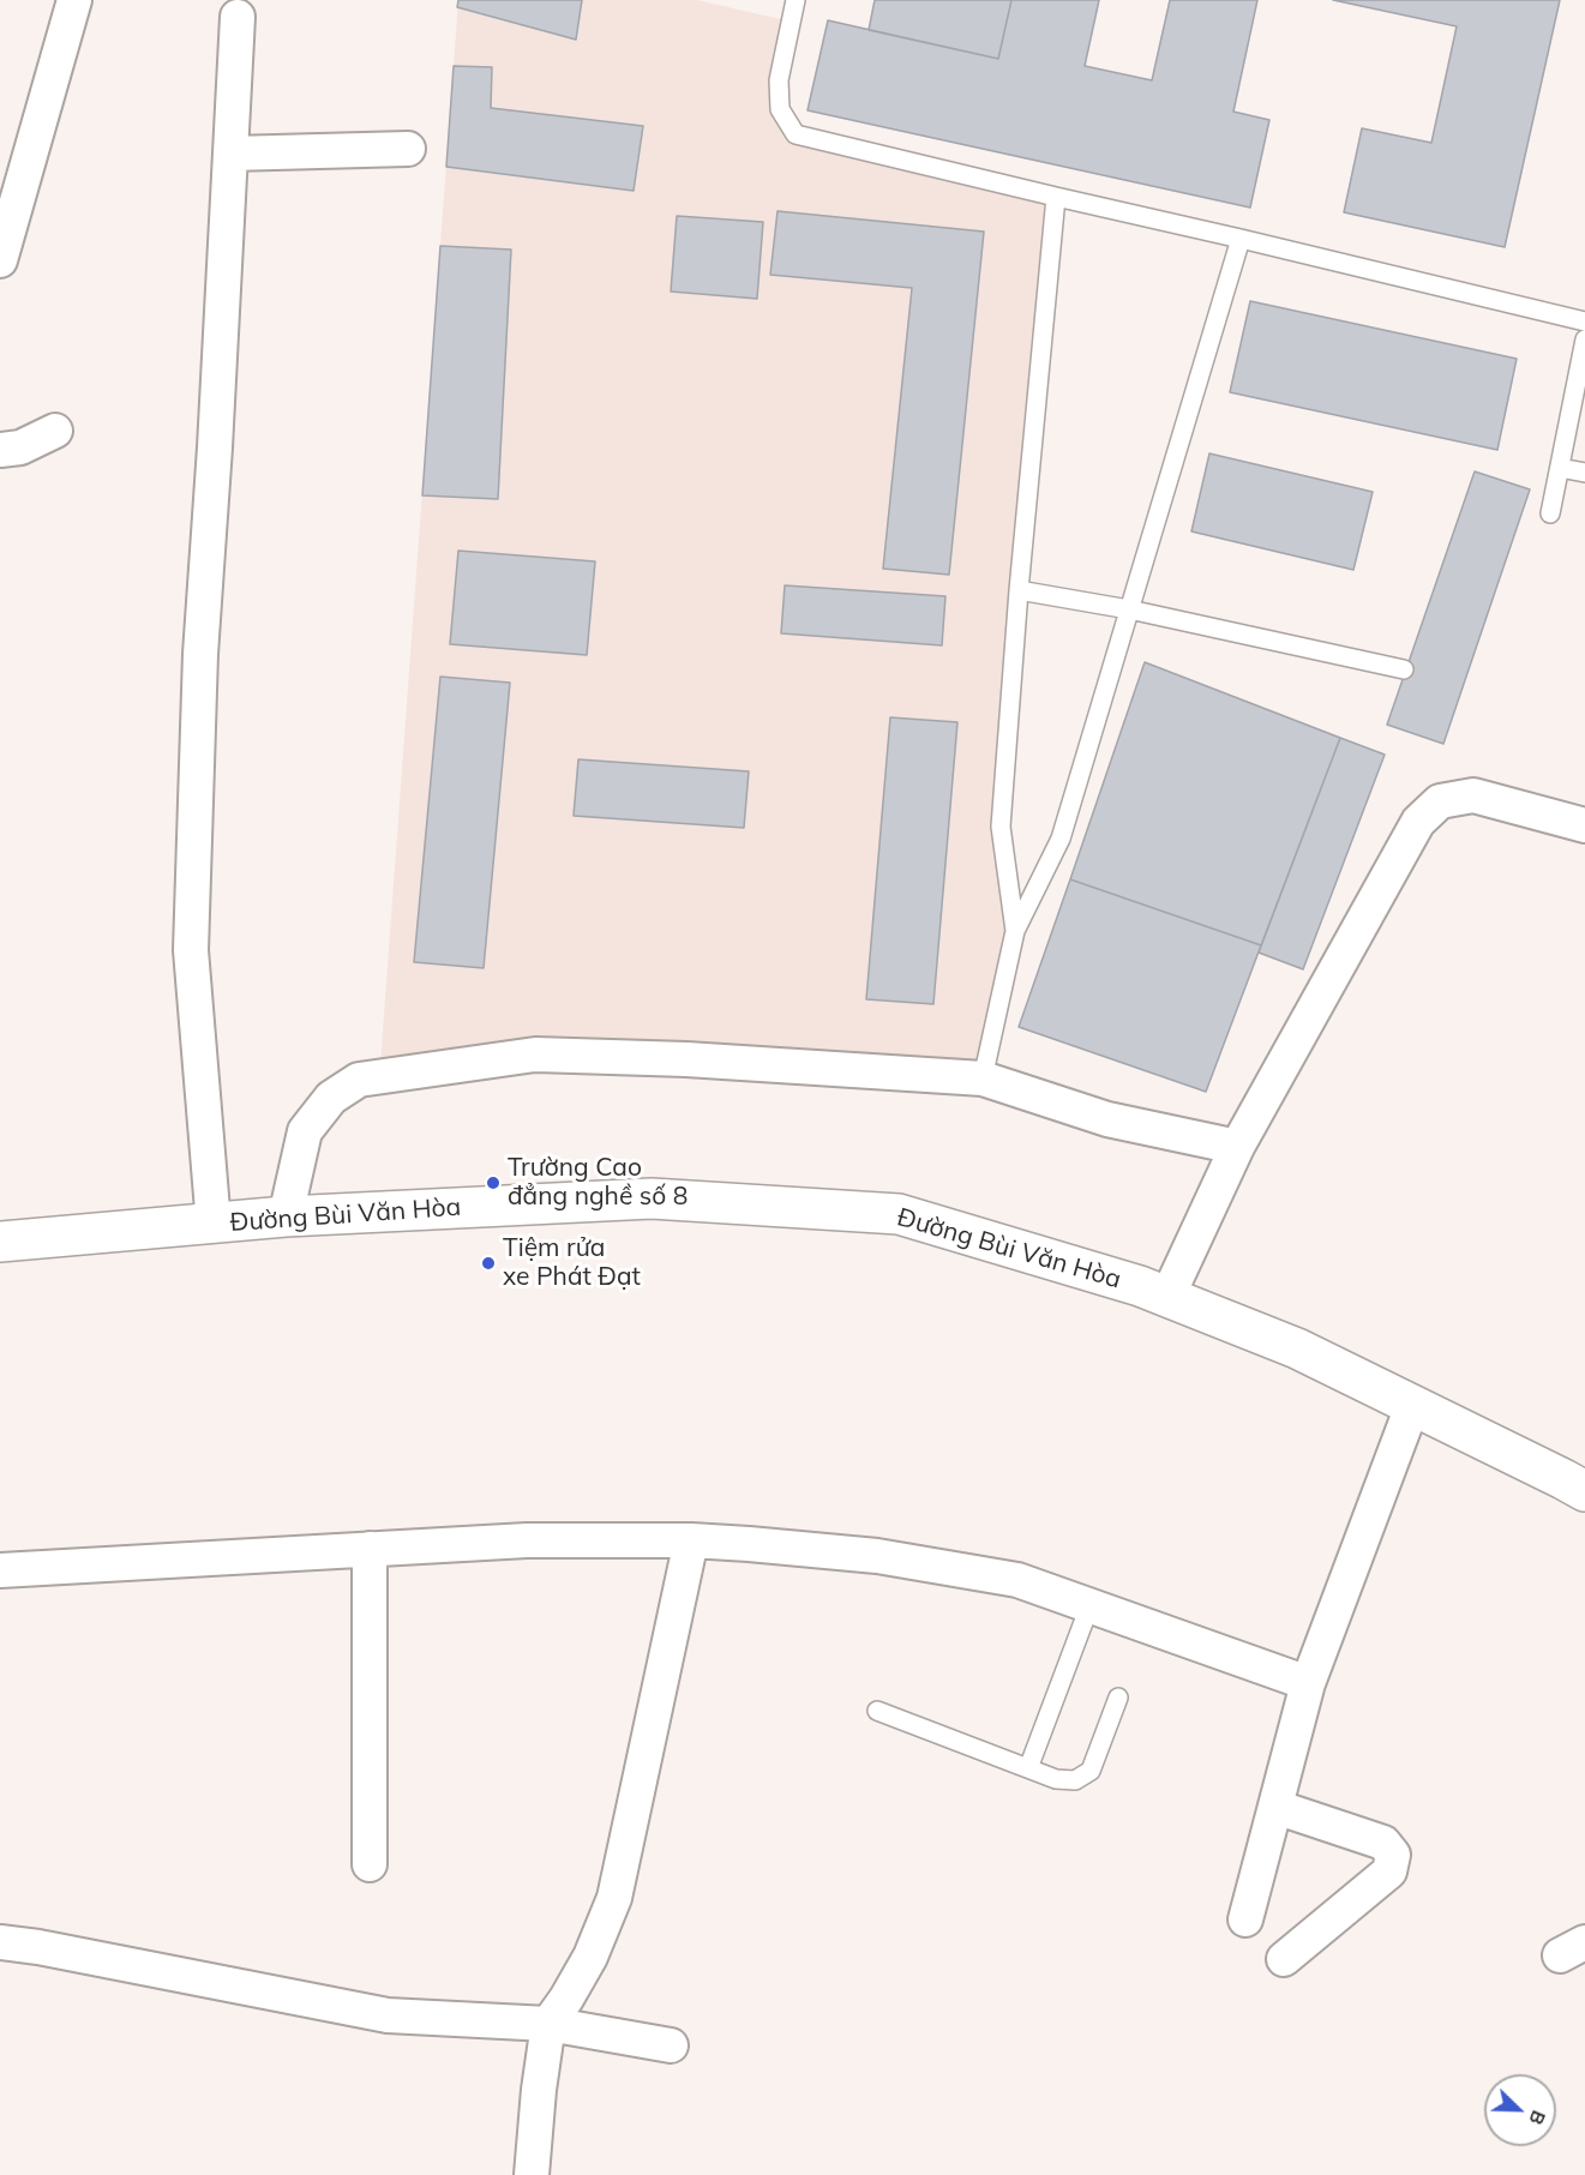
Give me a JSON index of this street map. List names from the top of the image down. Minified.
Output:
{"streets":{"main road":["Đường Bùi Văn Hòa"]},"places":["Trường Cao đẳng nghề số 8","Tiệm rửa xe Phát Đạt"],"north":"bottom right"}
